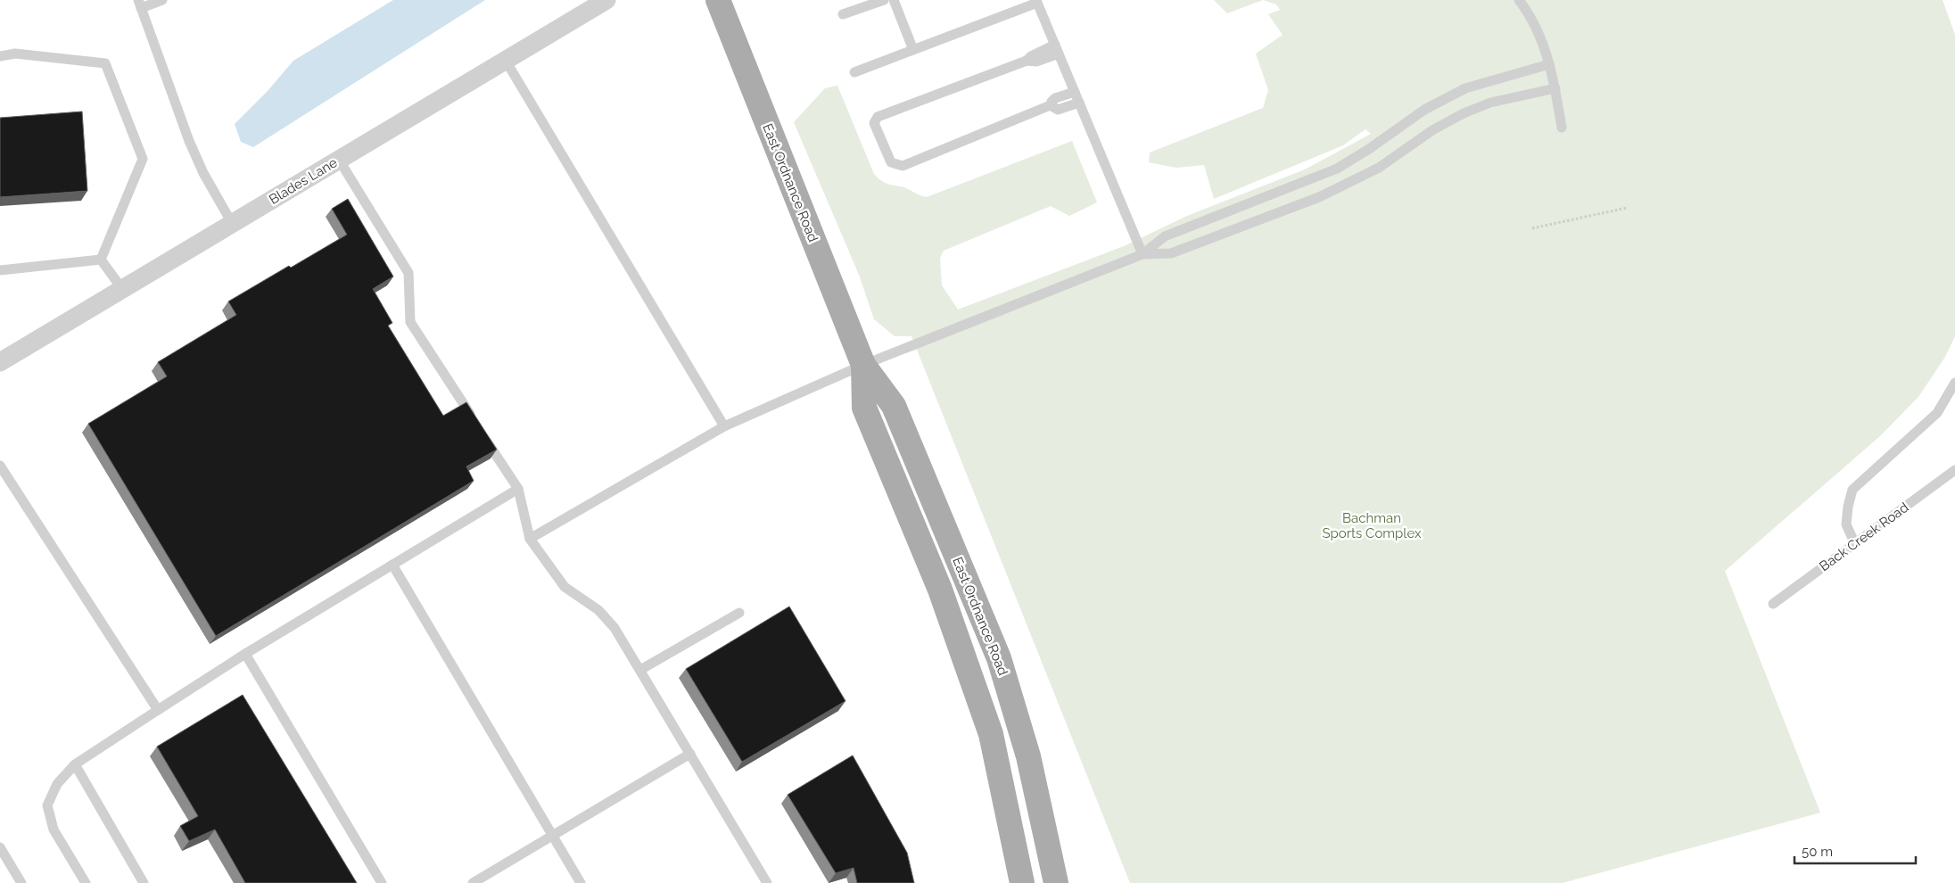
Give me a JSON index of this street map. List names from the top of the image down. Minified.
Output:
{"streets":{"main road":["East Ordnance Road"],"street":["Blades Lane"],"lane":["Back Creek Road"]},"parks":["Bachman Sports Complex"],"scale_bar":"50 m"}
